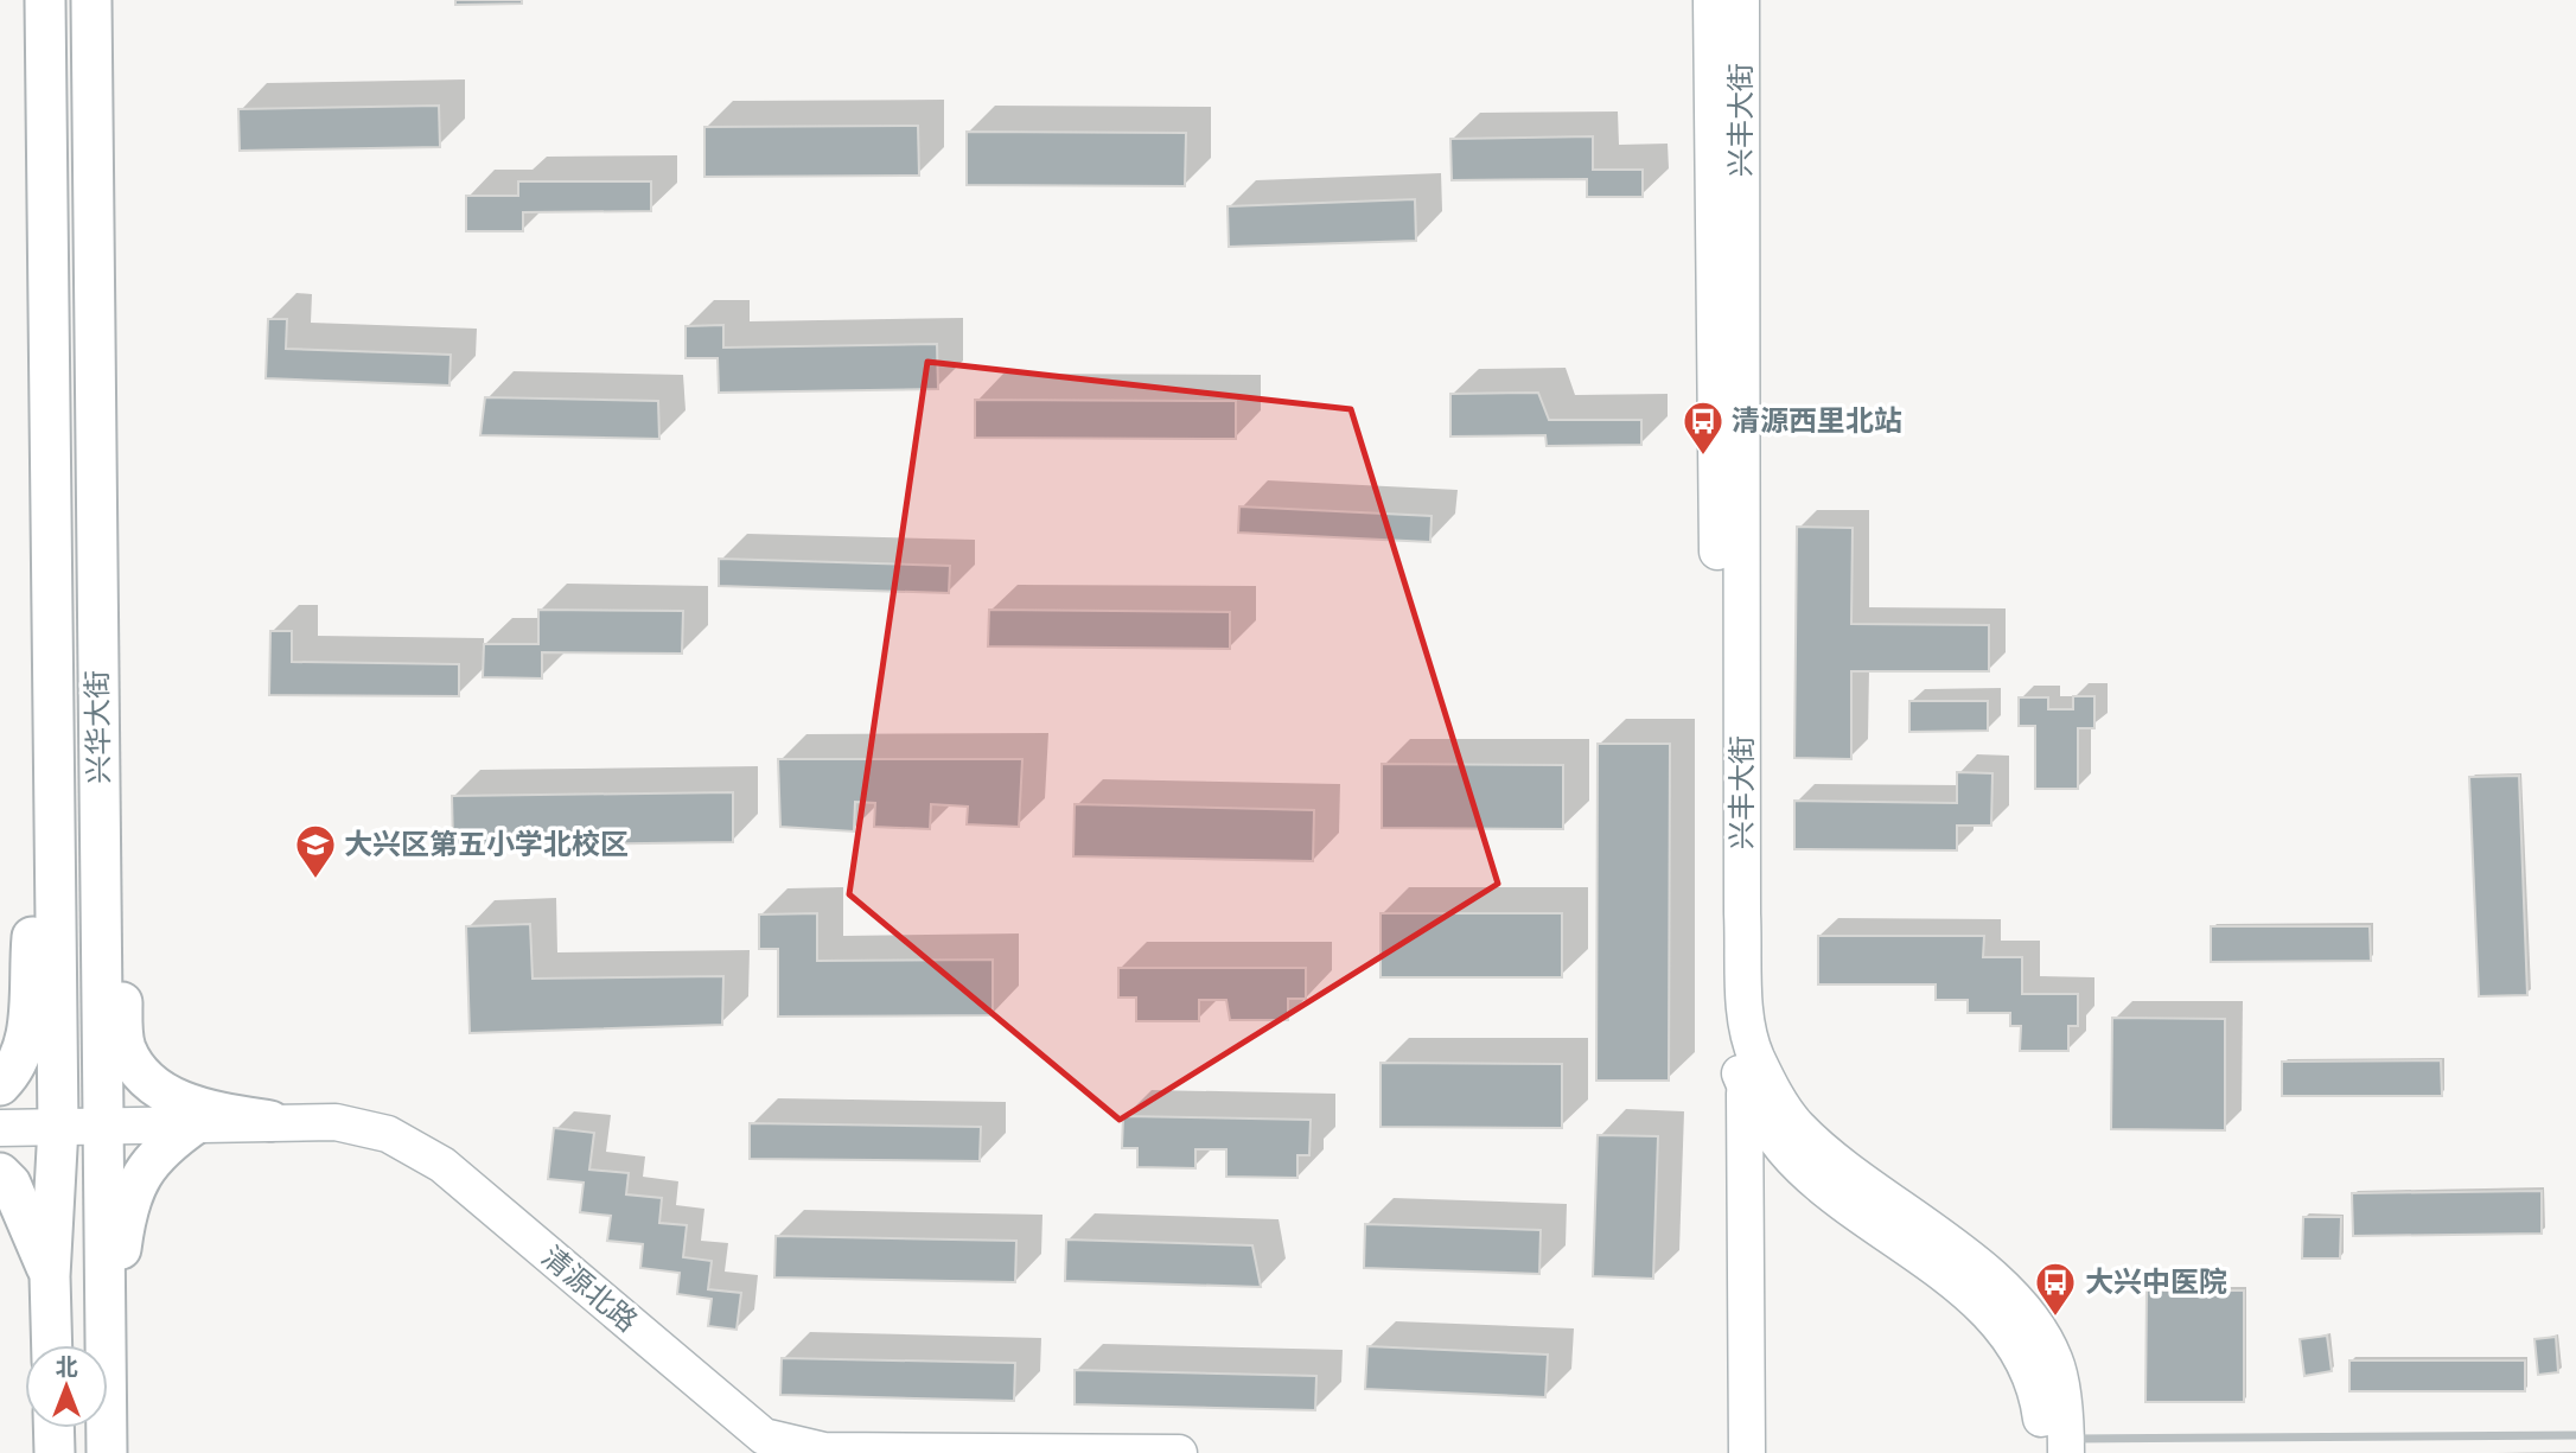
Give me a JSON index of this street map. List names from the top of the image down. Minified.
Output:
{"streets":{"main road":["兴丰大街","兴华大街","清源北路"]},"crossings":[["兴华大街","清源北路"]],"places":{"bus stop":["清源西里北站","大兴中医院"],"school or university":["大兴区第五小学北校区"]},"north":"top"}
